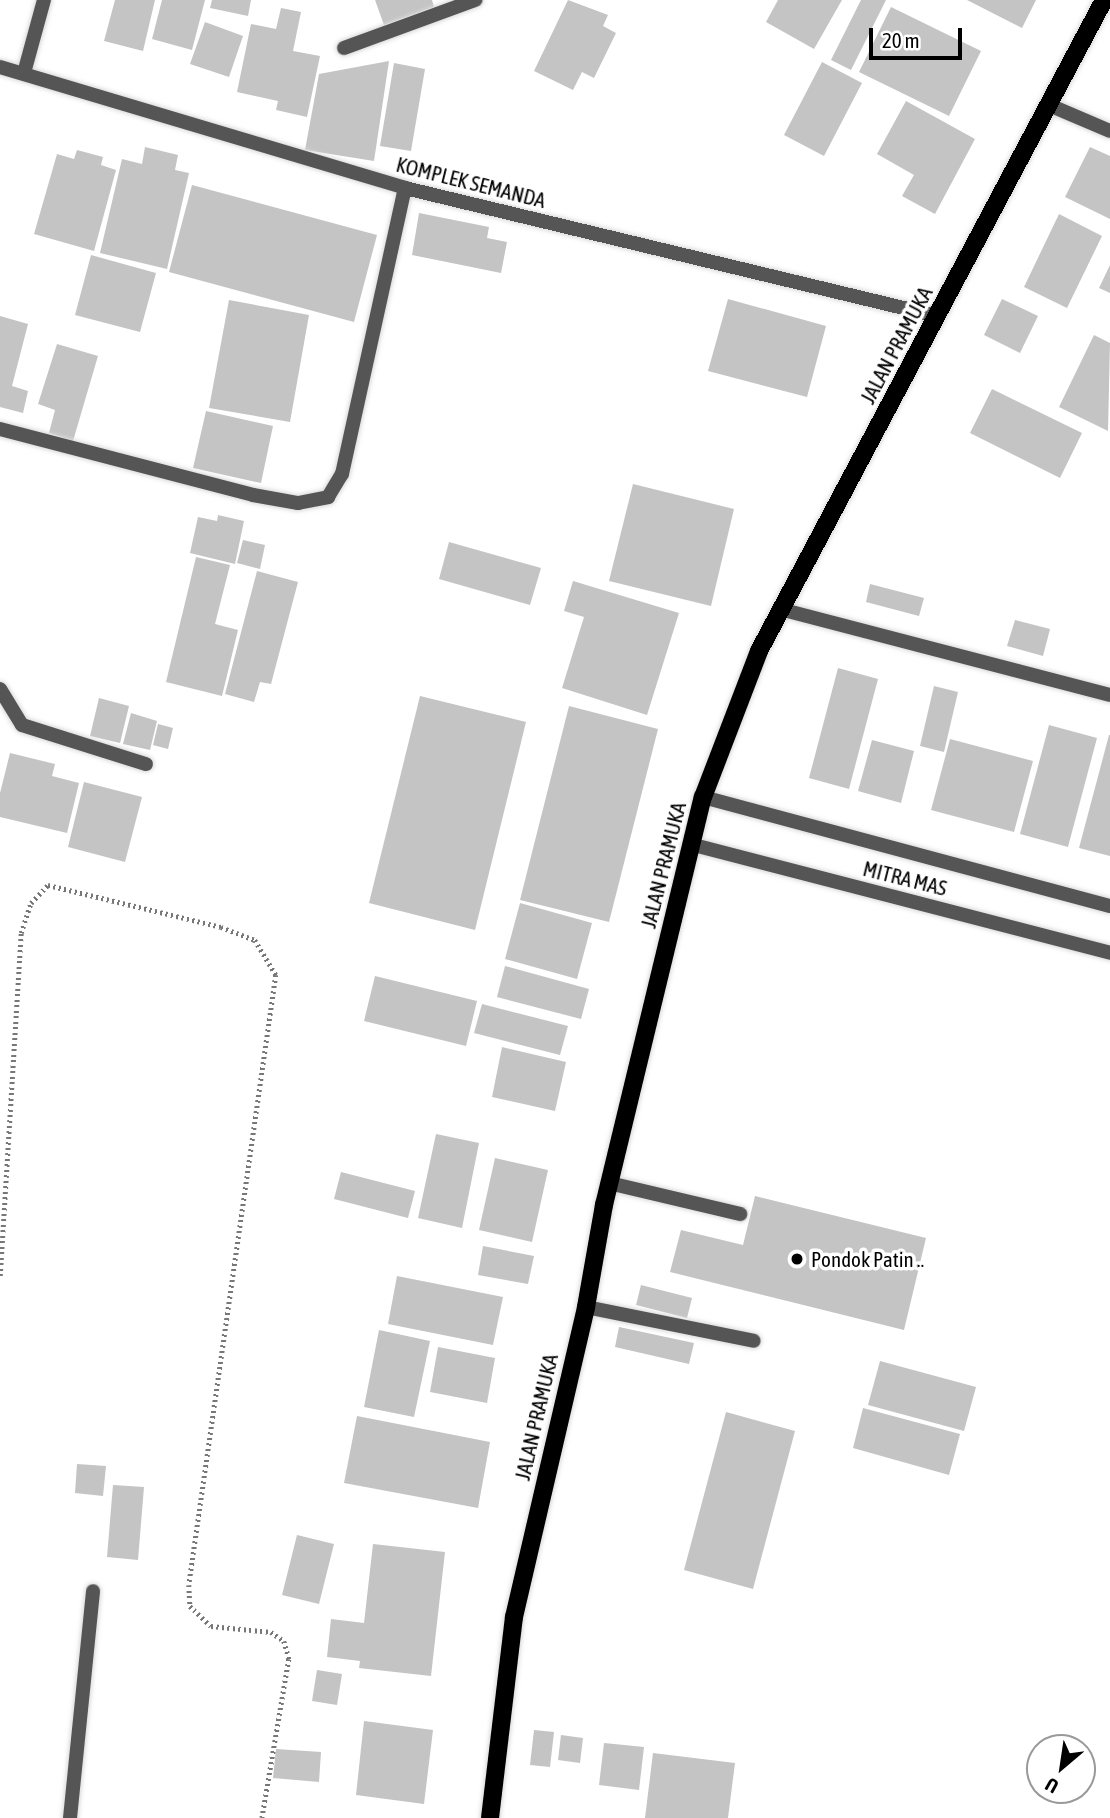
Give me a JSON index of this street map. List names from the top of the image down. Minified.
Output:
{"streets":{"main road":["JALAN PRAMUKA"],"street":["KOMPLEK SEMANDA","MITRA MAS"]},"crossings":[["KOMPLEK SEMANDA","JALAN PRAMUKA"],["JALAN PRAMUKA","MITRA MAS"]],"places":["Pondok Patin .."],"scale_bar":"20 m","north":"bottom left"}
